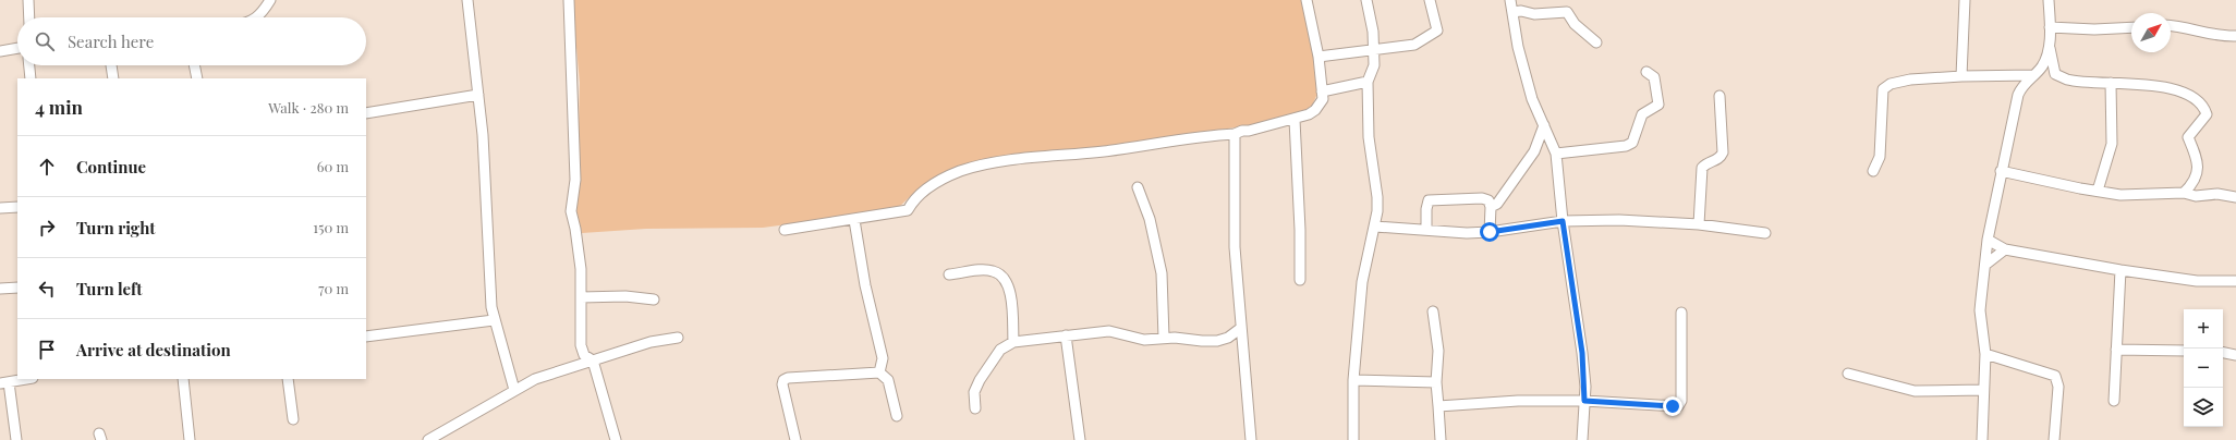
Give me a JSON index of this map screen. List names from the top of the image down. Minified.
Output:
{"north":"top right","page":{"search":"Search here","heading":["4 min","Walk · 280 m"],"list":[["Continue","60 m"],["Turn right","150 m"],["Turn left","70 m"],"Arrive at destination"],"map_buttons":["+","−"]}}
